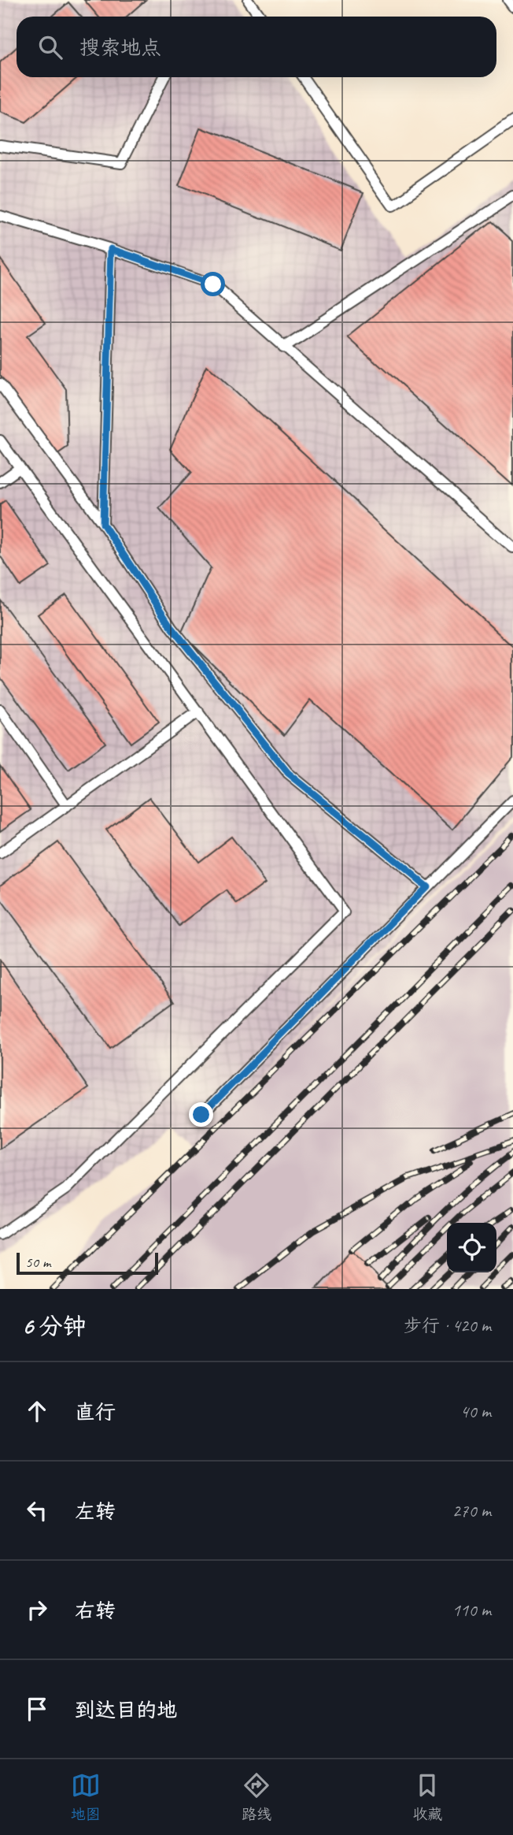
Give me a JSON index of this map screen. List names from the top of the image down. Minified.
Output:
{"scale_bar":"50 m","page":{"search":"搜索地点","scale":"50 m","heading":["6 分钟","步行 · 420 m"],"list":[["直行","40 m"],["左转","270 m"],["右转","110 m"],"到达目的地"],"nav":["地图","路线","收藏"]}}
